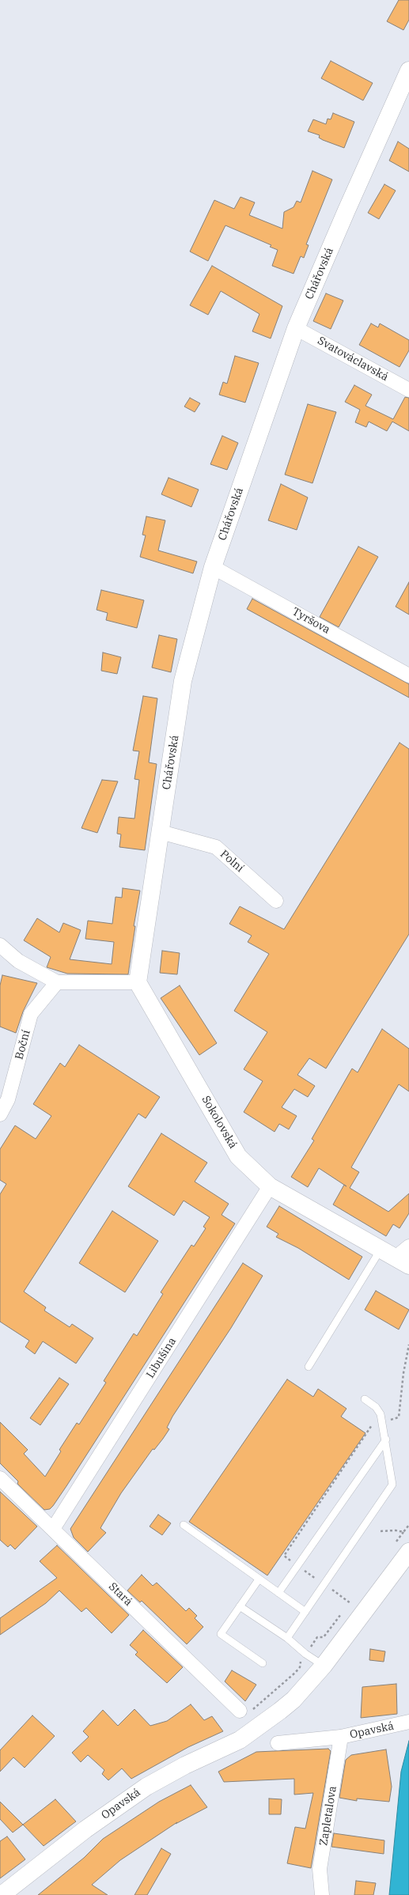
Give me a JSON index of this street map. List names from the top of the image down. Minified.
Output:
{"streets":{"street":["Chářovská","Svatováclavská","Tyršova","Polní","Boční","Sokolovská","Libušina","Stará","Opavská","Zapletalova"]},"crossings":[["Chářovská","Svatováclavská"],["Chářovská","Tyršova"],["Chářovská","Polní"],["Chářovská","Sokolovská"],["Sokolovská","Libušina"],["Libušina","Stará"],["Opavská","Zapletalova"]]}
